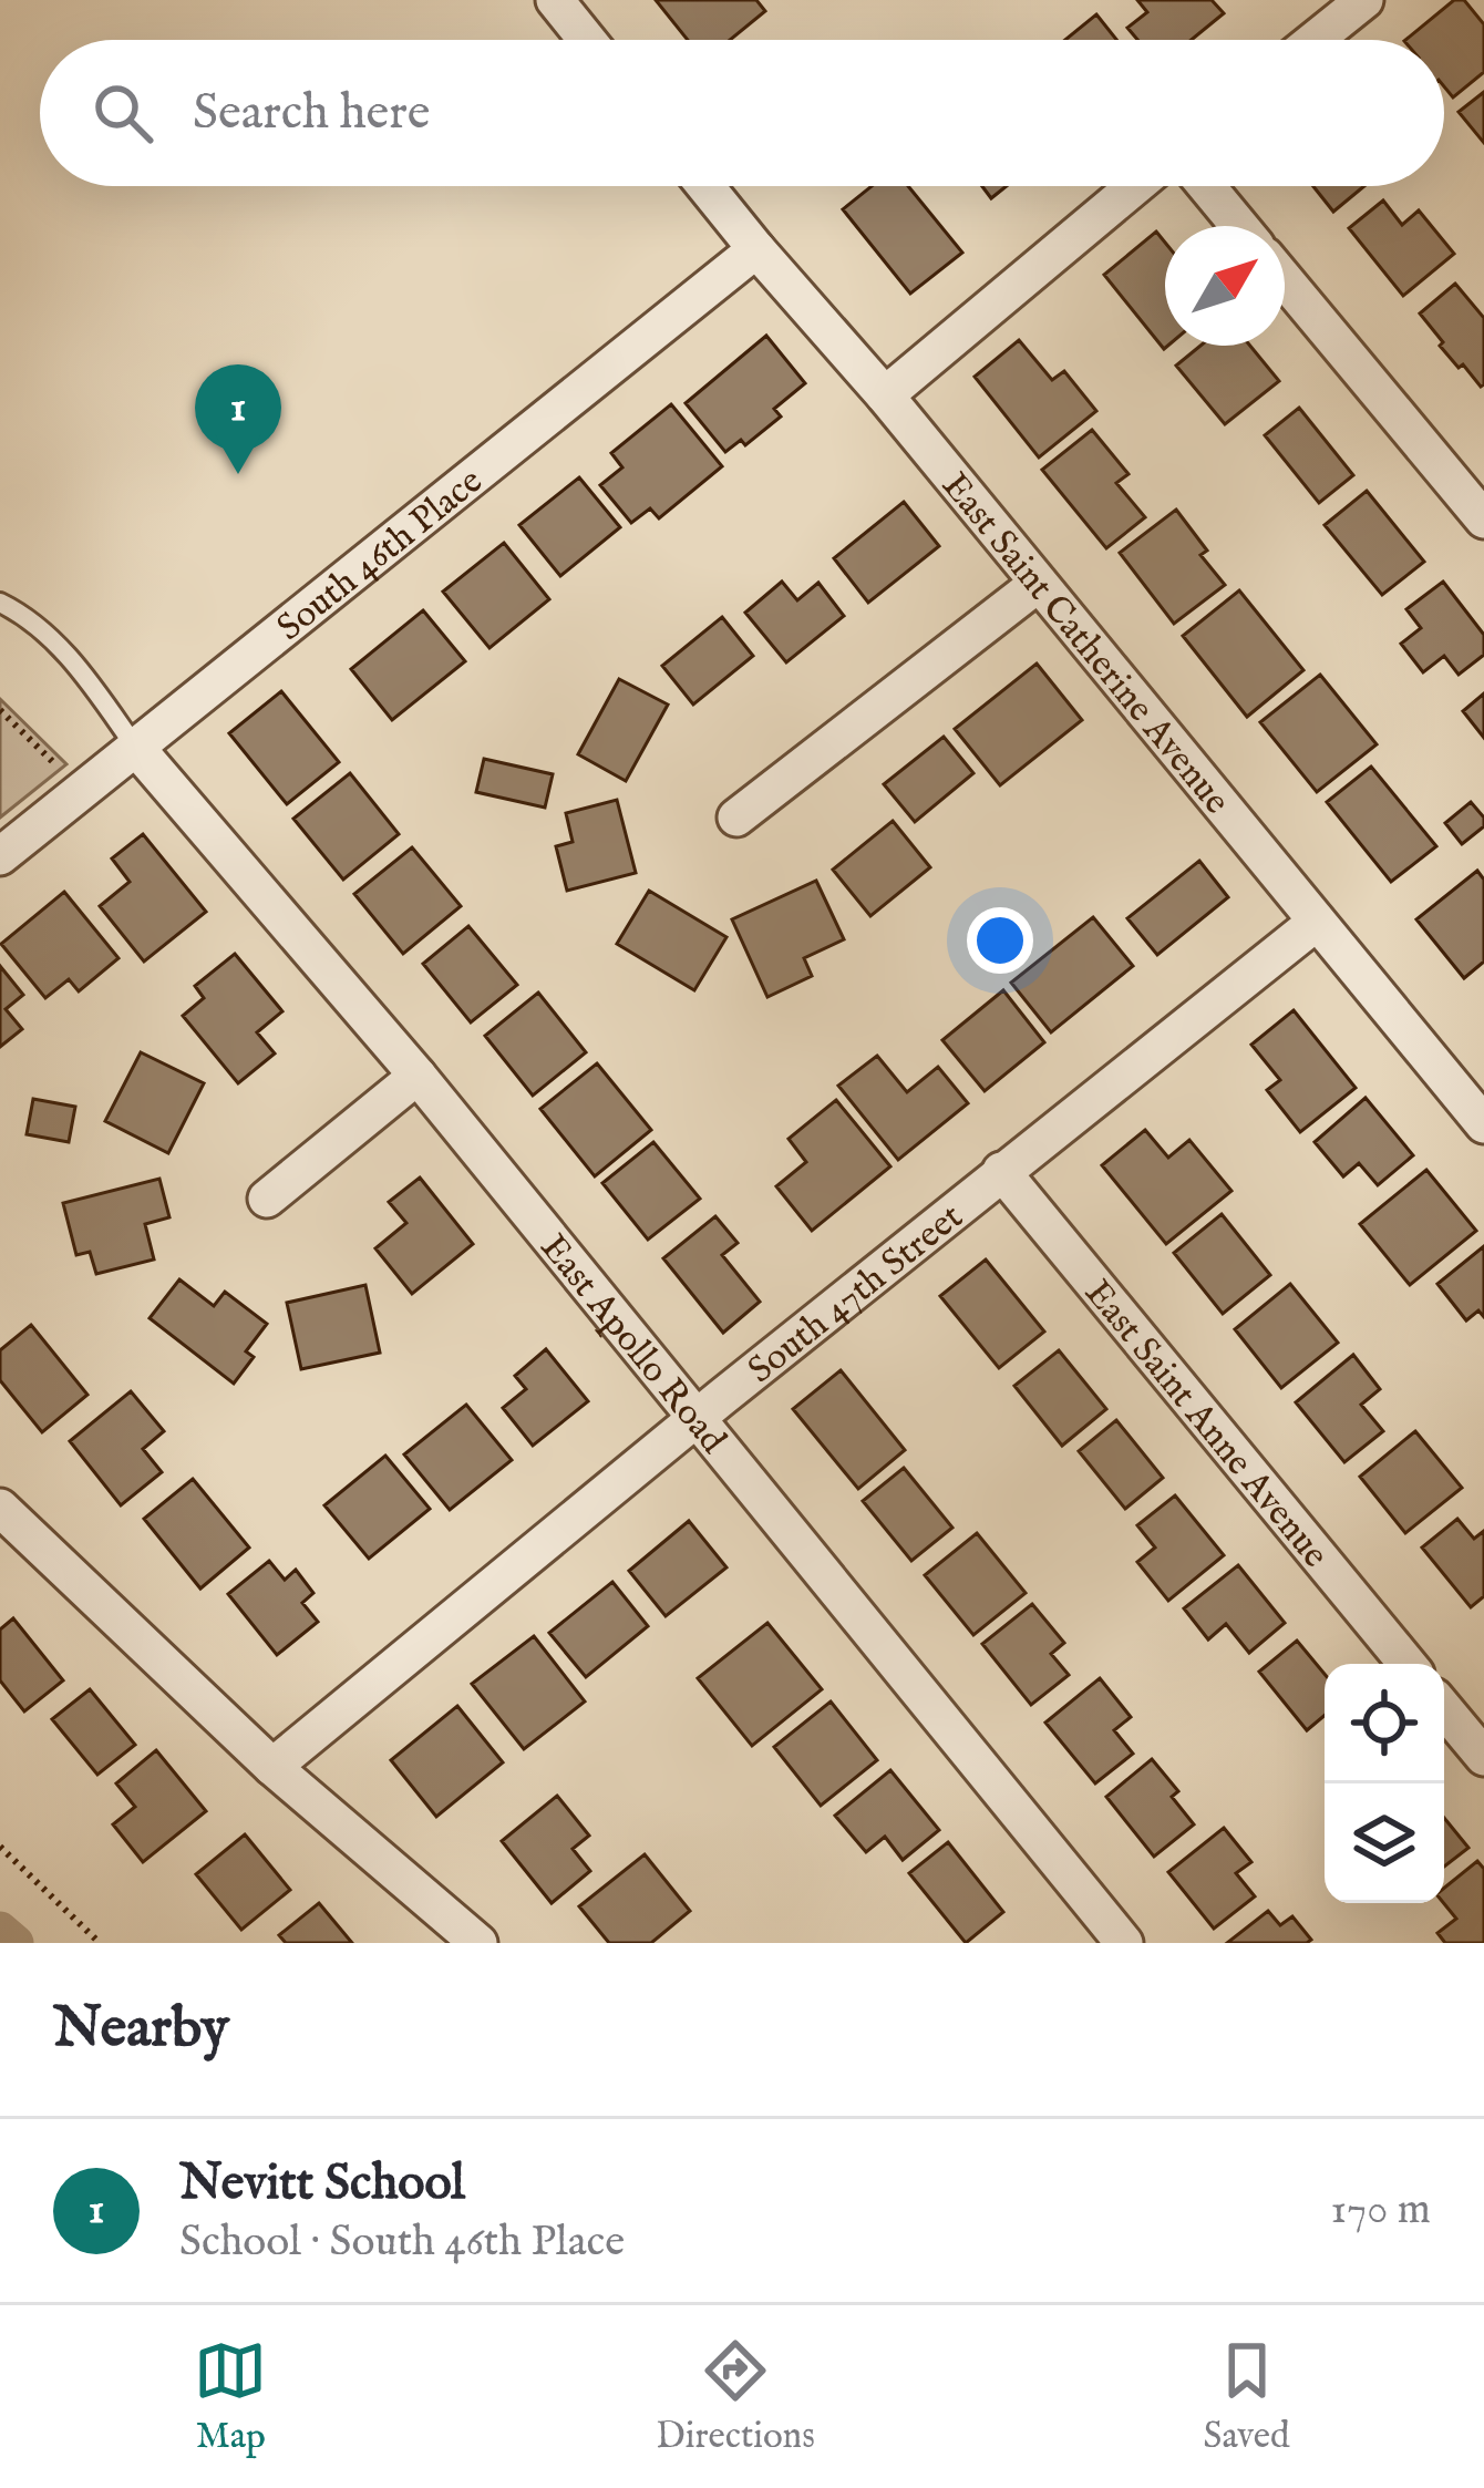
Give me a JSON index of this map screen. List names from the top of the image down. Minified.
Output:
{"streets":{"street":["South 46th Place","East Saint Catherine Avenue","South 47th Street","East Apollo Road","East Saint Anne Avenue"]},"crossings":[["South 46th Place","East Saint Catherine Avenue"],["South 46th Place","East Apollo Road"],["East Saint Catherine Avenue","South 47th Street"],["South 47th Street","East Apollo Road"],["South 47th Street","East Saint Anne Avenue"]],"north":"top right","page":{"search":"Search here","pins":"1","heading":"Nearby","list":[{"mark":"1","name":"Nevitt School","note":"School · South 46th Place","value":"170 m"}],"nav":["Map","Directions","Saved"]}}
